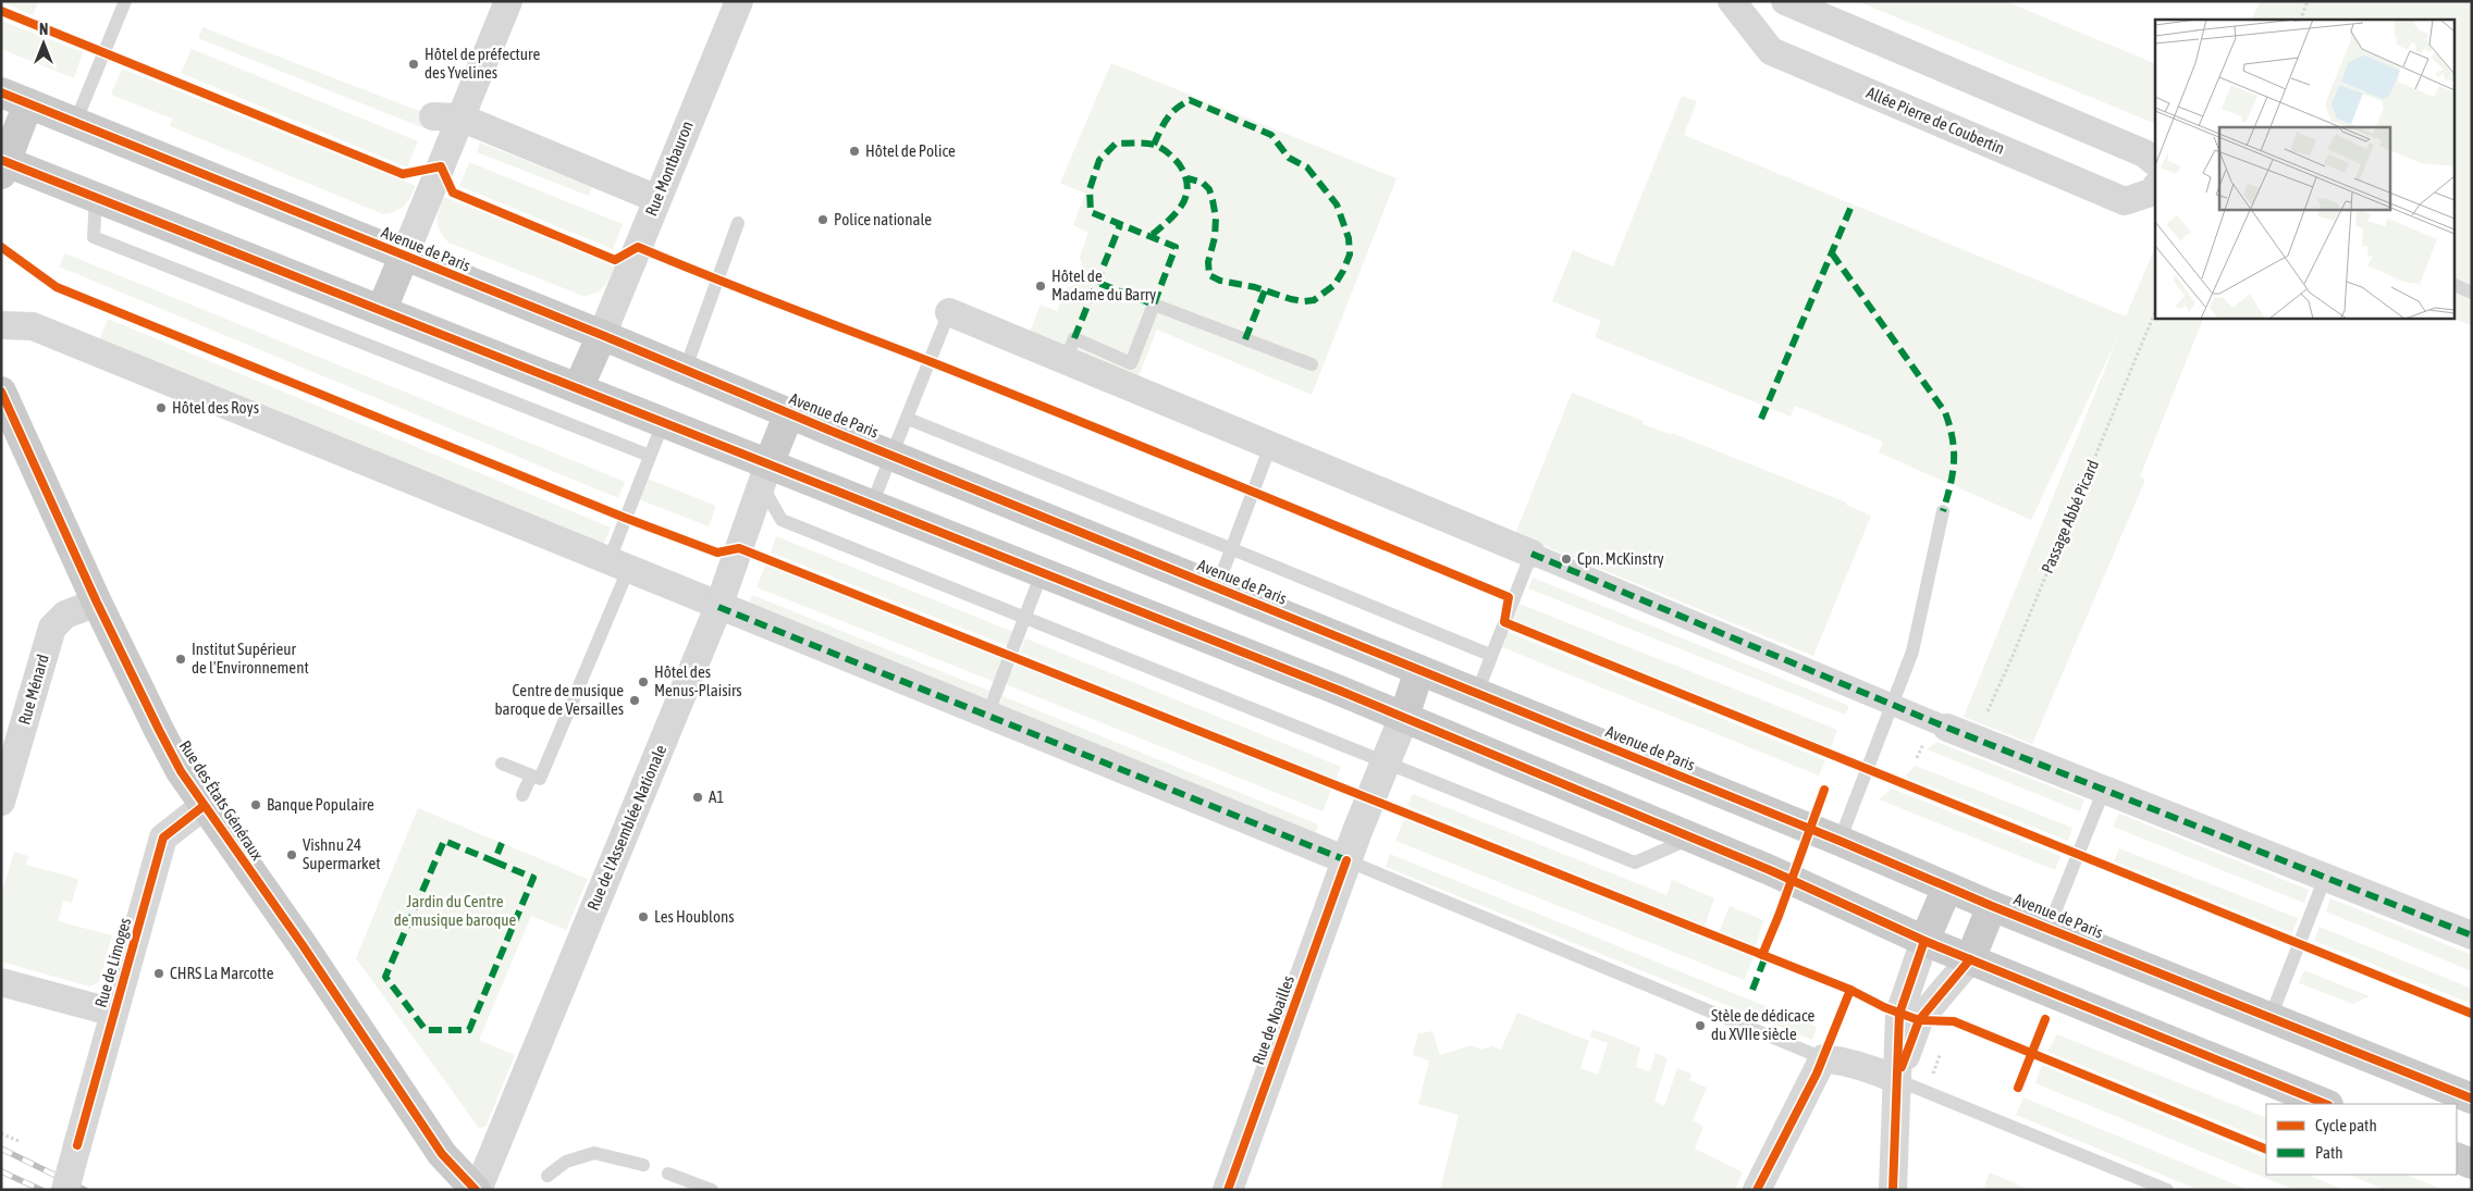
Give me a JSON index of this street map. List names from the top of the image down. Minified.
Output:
{"streets":{"main road":["Avenue de Paris","Rue des États Généraux"],"street":["Allée Pierre de Coubertin","Rue Montbauron","Rue Ménard","Rue de l'Assemblée Nationale","Rue de Limoges","Rue de Noailles"],"path":["Passage Abbé Picard"]},"crossings":[["Rue Montbauron","Avenue de Paris"],["Avenue de Paris","Rue de l'Assemblée Nationale"],["Avenue de Paris","Rue de Noailles"],["Rue Ménard","Rue des États Généraux"],["Rue des États Généraux","Rue de l'Assemblée Nationale"],["Rue des États Généraux","Rue de Limoges"]],"parks":["Jardin du Centre de musique baroque"],"places":["Hôtel de préfecture des Yvelines","Hôtel de Police","Police nationale","Hôtel de Madame du Barry","Hôtel des Roys","Cpn. McKinstry","Institut Supérieur de l'Environnement","Hôtel des Menus-Plaisirs","Centre de musique baroque de Versailles","A1","Banque Populaire","Vishnu 24 Supermarket","Les Houblons","CHRS La Marcotte","Stèle de dédicace du XVIIe siècle"],"legend":["Cycle path","Path"],"north":"top"}
